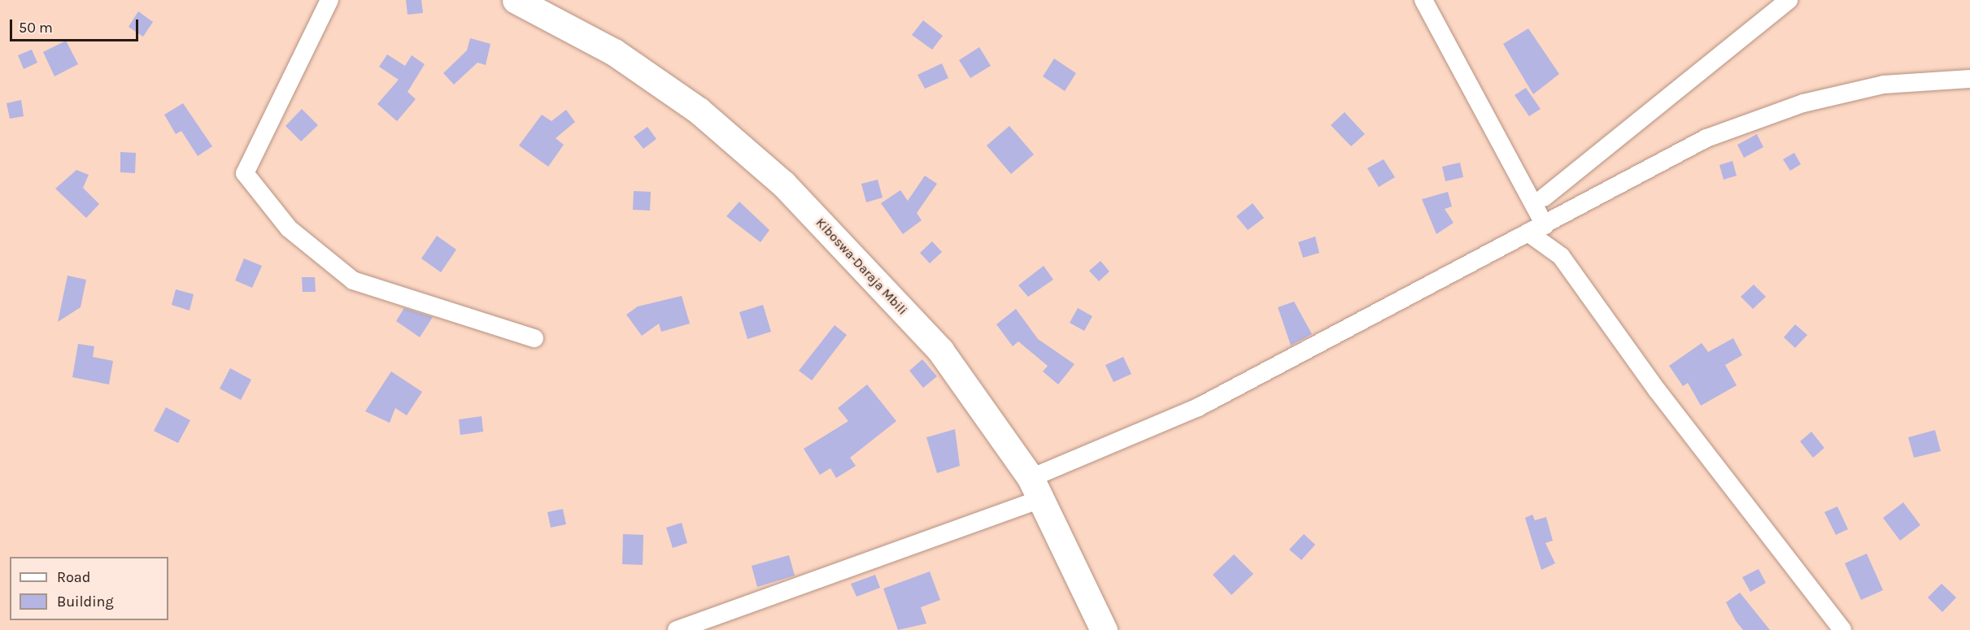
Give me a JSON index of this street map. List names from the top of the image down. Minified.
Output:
{"streets":{"main road":["Kiboswa-Daraja Mbili"]},"legend":["Road","Building"],"scale_bar":"50 m"}
